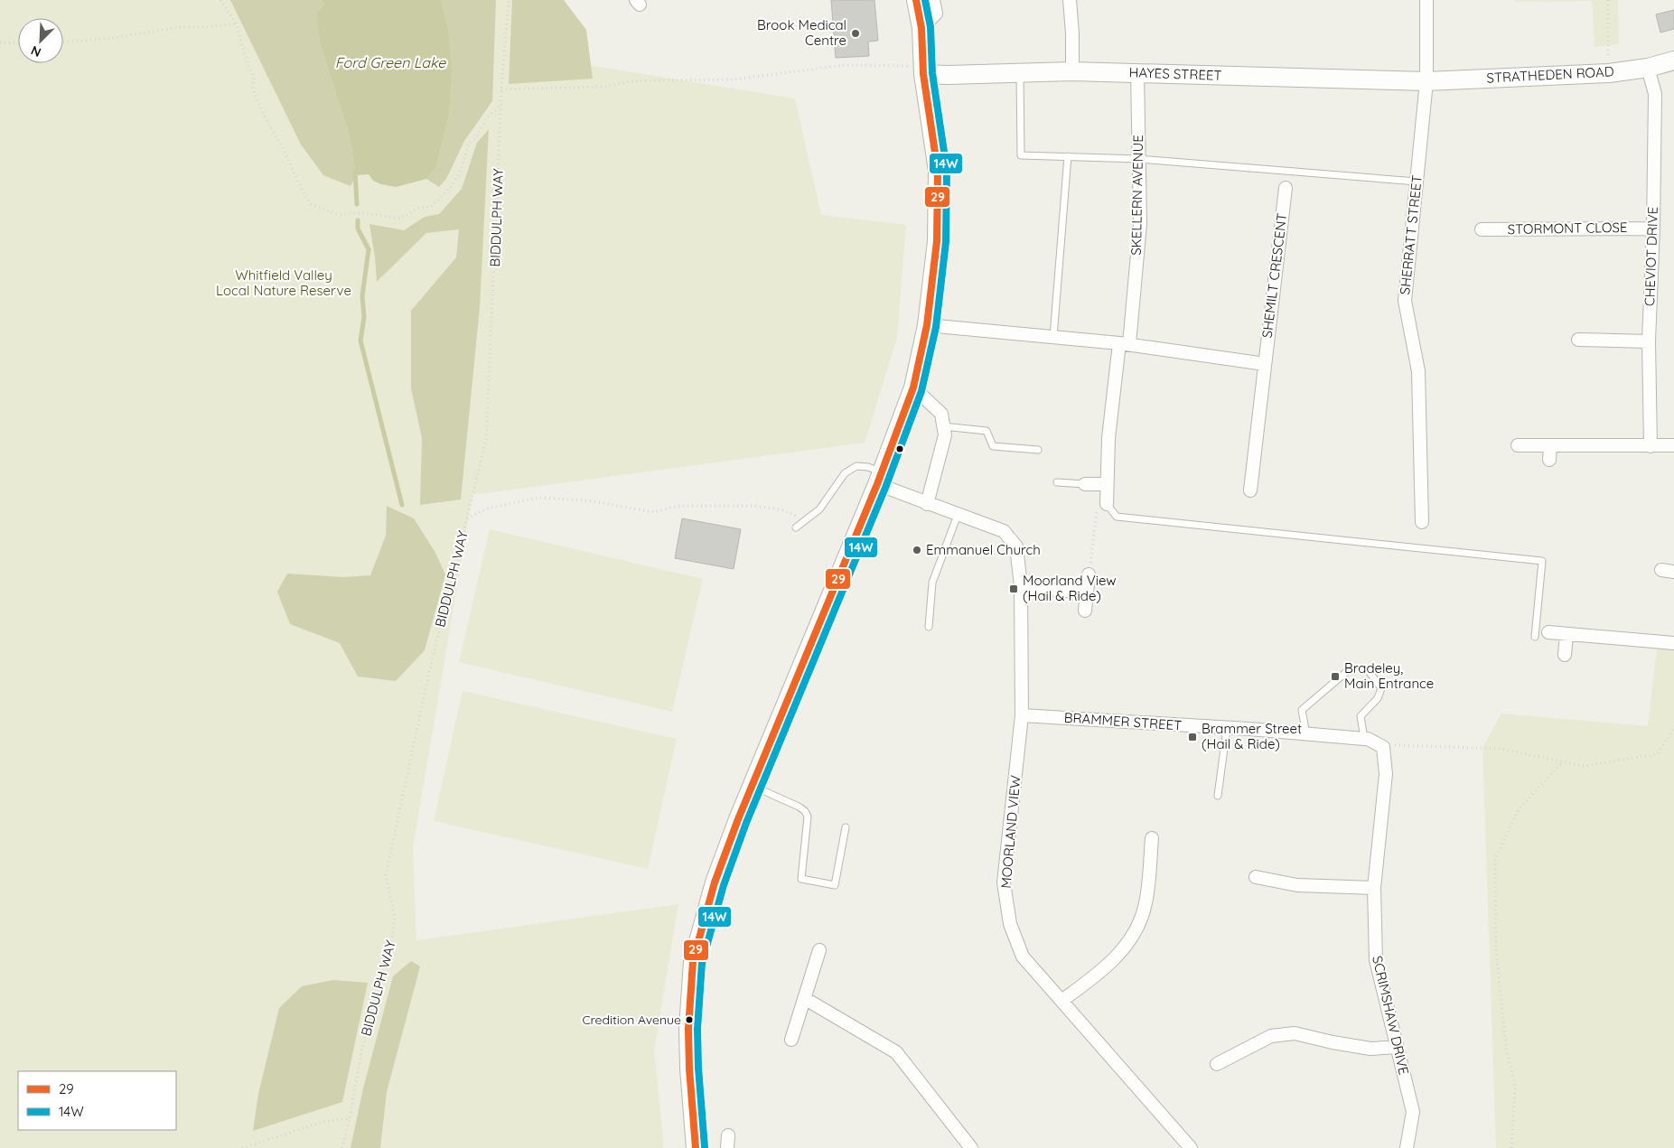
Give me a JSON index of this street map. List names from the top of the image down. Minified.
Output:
{"streets":{"street":["HAYES STREET","STRATHEDEN ROAD","SKELLERN AVENUE","STORMONT CLOSE","SHERRATT STREET","CHEVIOT DRIVE","SHEMILT CRESCENT","BRAMMER STREET","MOORLAND VIEW","SCRIMSHAW DRIVE"],"path":["BIDDULPH WAY"]},"crossings":[["HAYES STREET","STRATHEDEN ROAD"],["HAYES STREET","SKELLERN AVENUE"],["HAYES STREET","SHERRATT STREET"],["STRATHEDEN ROAD","SHERRATT STREET"],["STRATHEDEN ROAD","CHEVIOT DRIVE"],["STORMONT CLOSE","CHEVIOT DRIVE"],["BRAMMER STREET","MOORLAND VIEW"],["BRAMMER STREET","SCRIMSHAW DRIVE"]],"water":["Ford Green Lake"],"parks":["Whitfield Valley Local Nature Reserve"],"places":{"other":["Brook Medical Centre","Emmanuel Church","Credition Avenue"],"transit":["Moorland View (Hail & Ride)","Bradeley, Main Entrance","Brammer Street (Hail & Ride)"]},"lines":["transit line 29","transit line 14W"],"legend":["29","14W"],"north":"bottom left"}
